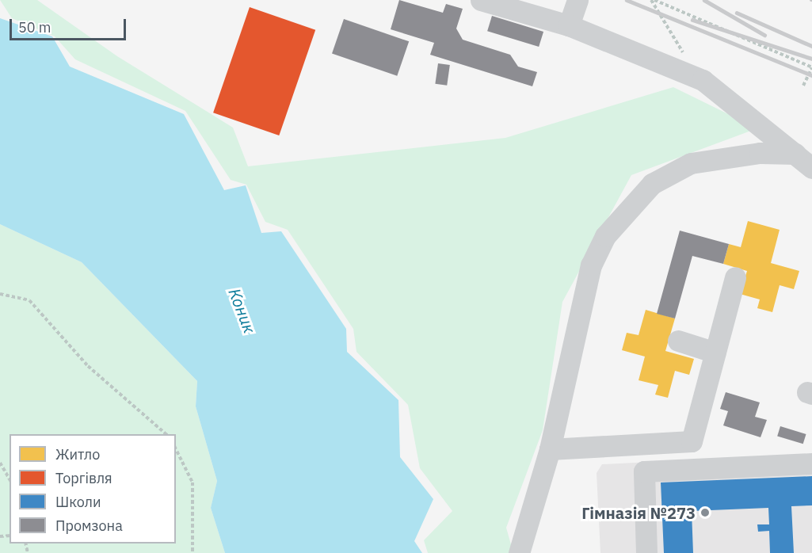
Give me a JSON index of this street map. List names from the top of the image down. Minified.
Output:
{"water":["Коник"],"places":["Гімназія №273"],"legend":["Житло","Торгівля","Школи","Промзона"],"scale_bar":"50 m"}
